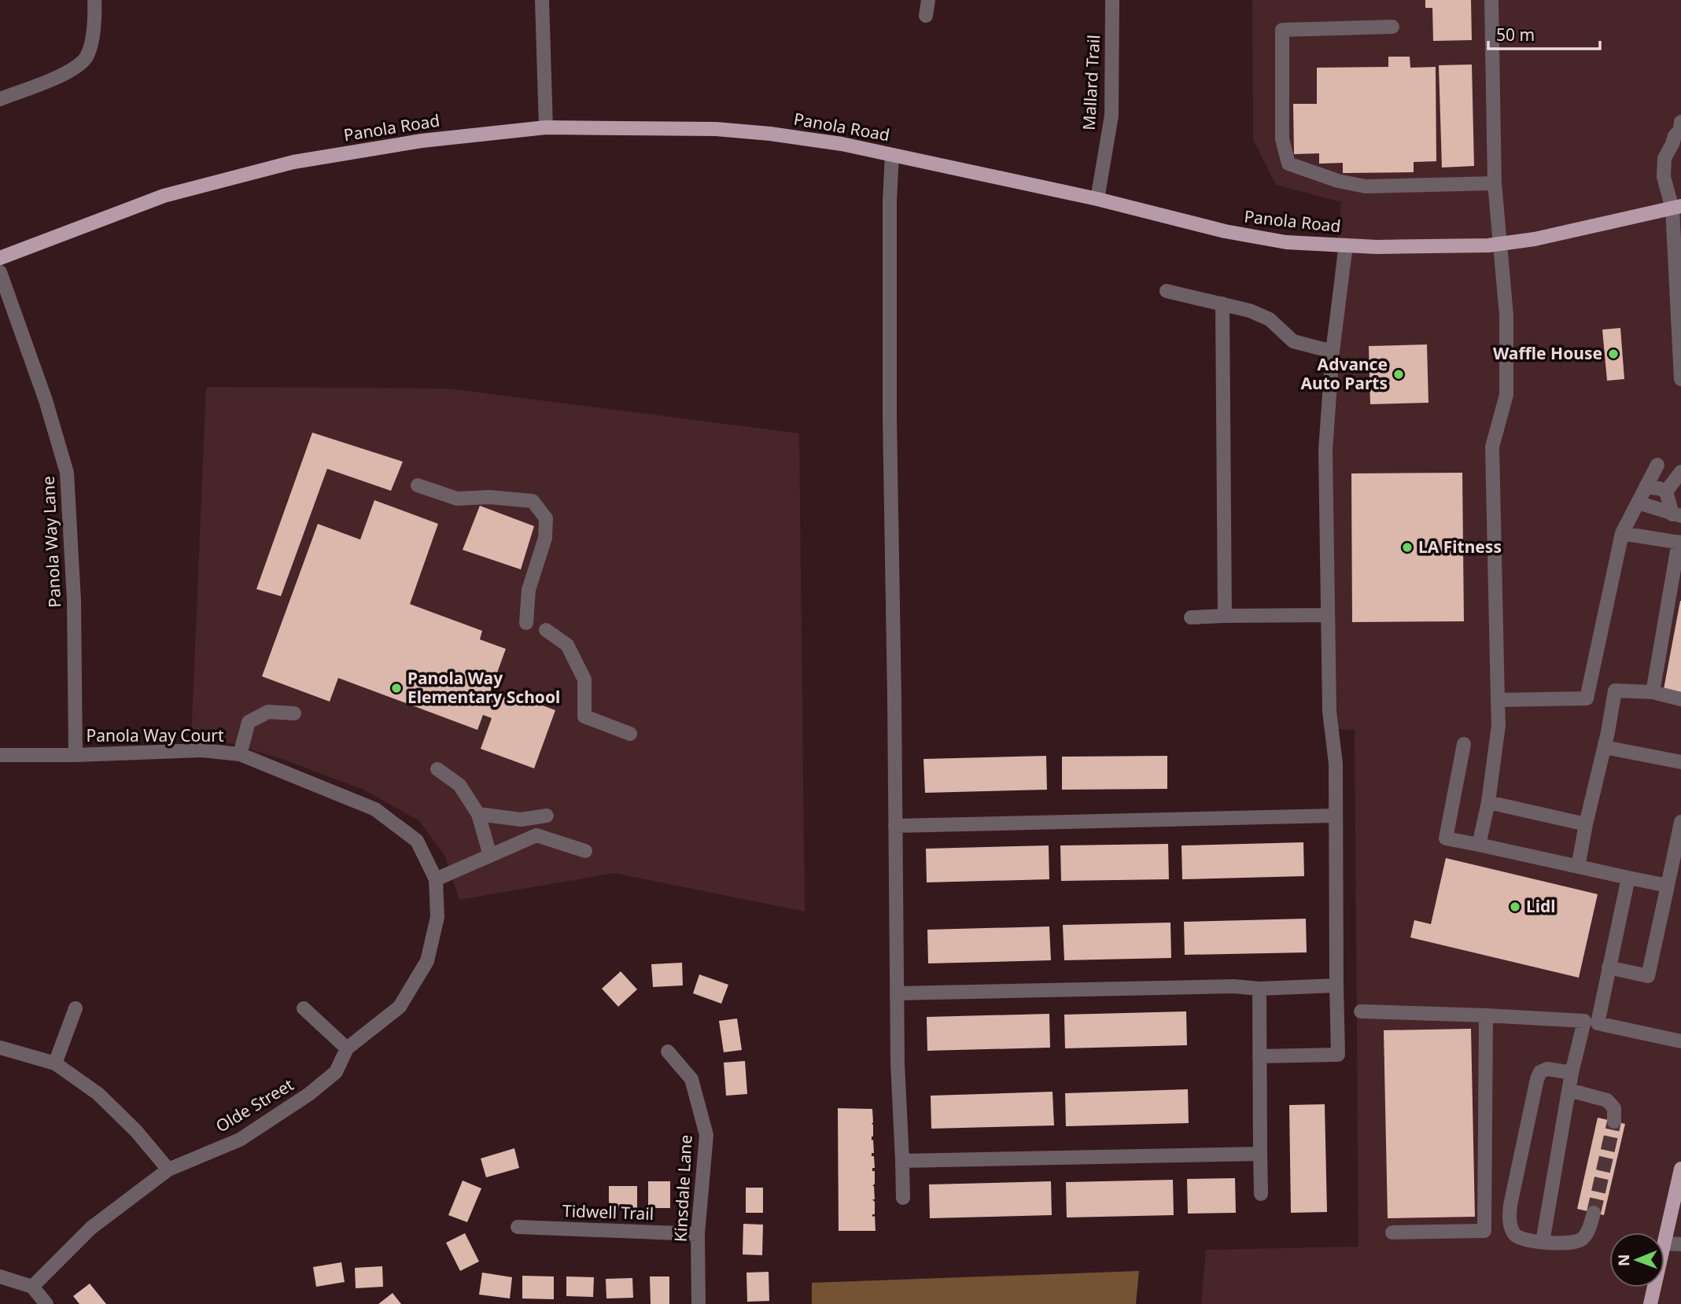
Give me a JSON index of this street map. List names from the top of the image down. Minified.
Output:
{"streets":{"main road":["Panola Road"],"street":["Mallard Trail","Panola Way Lane","Panola Way Court","Olde Street","Kinsdale Lane","Tidwell Trail"]},"crossings":[["Mallard Trail","Panola Road"],["Panola Way Lane","Panola Way Court"],["Panola Way Court","Olde Street"],["Kinsdale Lane","Tidwell Trail"]],"places":["Waffle House","Advance Auto Parts","LA Fitness","Panola Way Elementary School","Lidl"],"scale_bar":"50 m","north":"left"}
